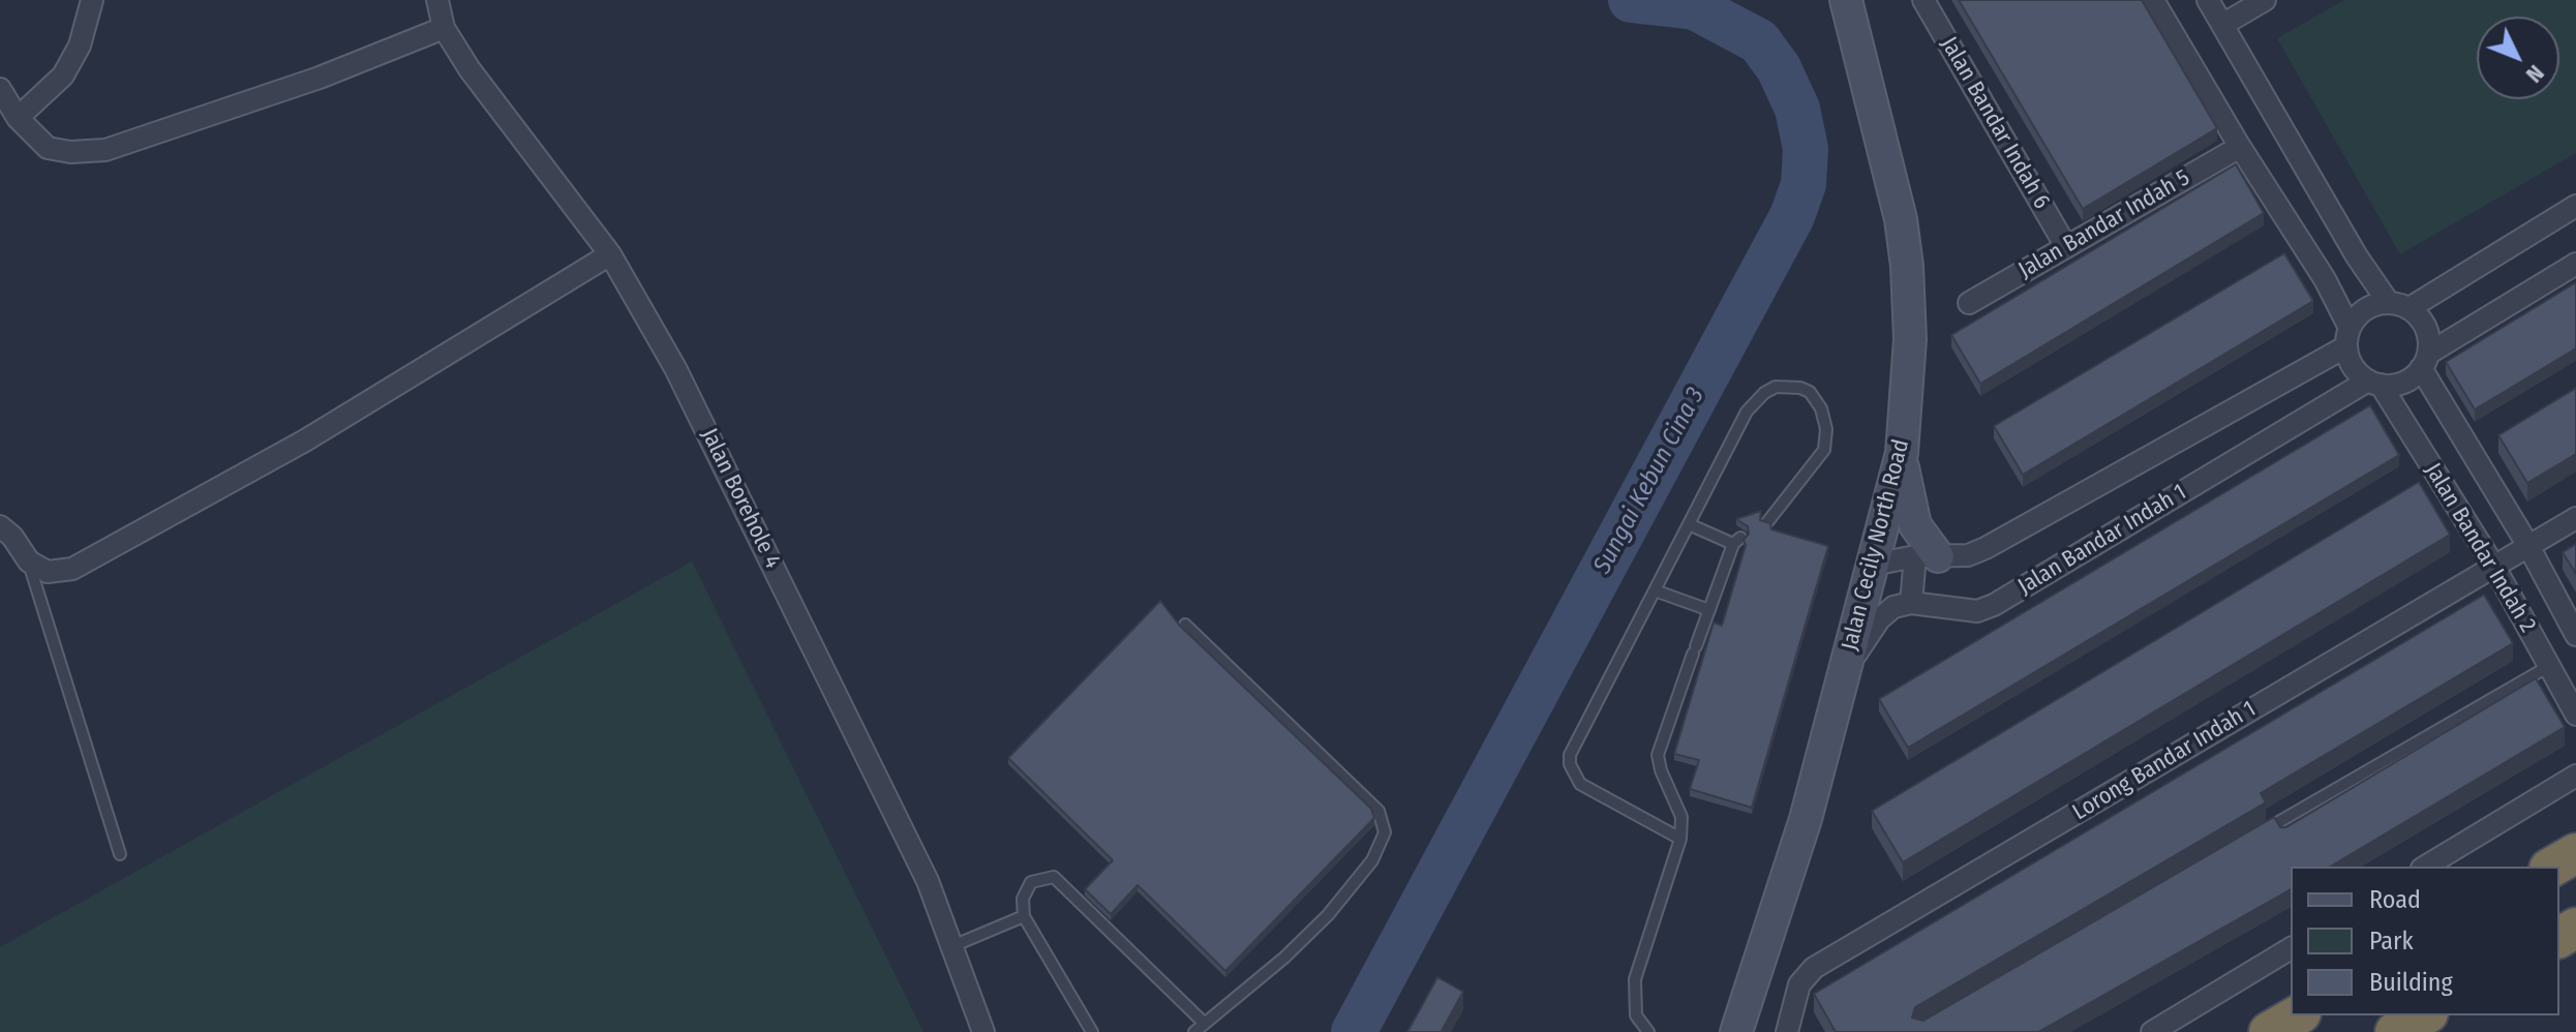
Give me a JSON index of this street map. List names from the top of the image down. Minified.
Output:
{"streets":{"main road":["Jalan Cecily North Road"],"street":["Jalan Bandar Indah 6","Jalan Bandar Indah 5","Jalan Borehole 4","Jalan Bandar Indah 1","Jalan Bandar Indah 2","Lorong Bandar Indah 1"]},"crossings":[["Jalan Bandar Indah 6","Jalan Bandar Indah 5"],["Jalan Bandar Indah 1","Jalan Cecily North Road"],["Jalan Bandar Indah 1","Jalan Bandar Indah 2"],["Jalan Bandar Indah 2","Lorong Bandar Indah 1"]],"water":["Sungai Kebun Cina 3"],"legend":["Road","Park","Building"],"north":"bottom right"}
